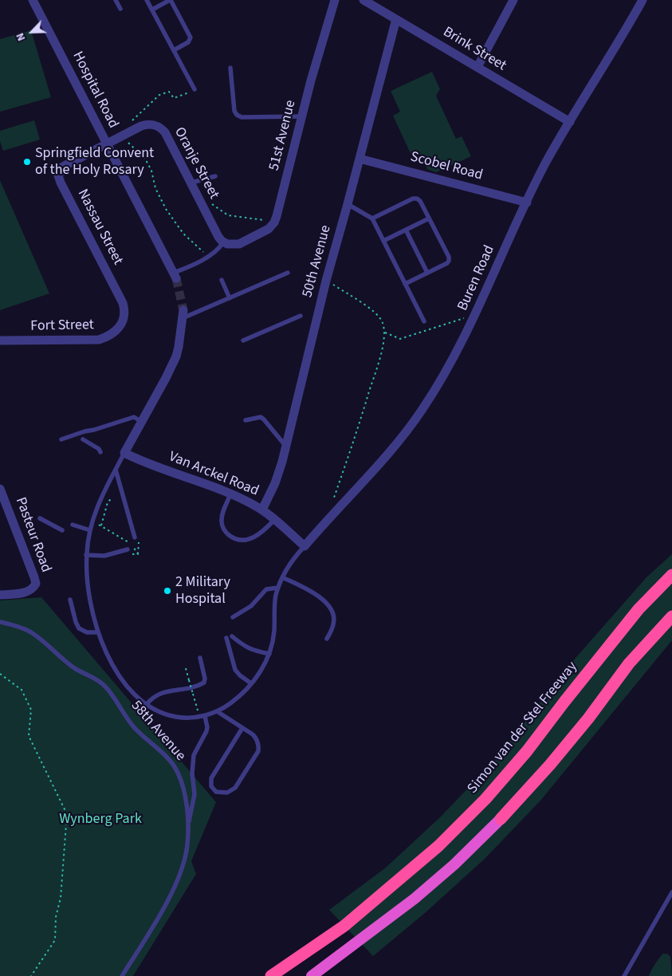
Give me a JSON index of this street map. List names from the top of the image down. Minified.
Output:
{"streets":{"highway":["Simon van der Stel Freeway"],"street":["Brink Street","Hospital Road","51st Avenue","Oranje Street","Scobel Road","Nassau Street","50th Avenue","Buren Road","Fort Street","Van Arckel Road","Pasteur Road"],"lane":["58th Avenue"]},"crossings":[["Brink Street","50th Avenue"],["Brink Street","Buren Road"],["Hospital Road","Oranje Street"],["Hospital Road","Nassau Street"],["Oranje Street","Nassau Street"],["Scobel Road","50th Avenue"],["Scobel Road","Buren Road"],["Nassau Street","Fort Street"],["50th Avenue","Van Arckel Road"],["Buren Road","Van Arckel Road"]],"parks":["Wynberg Park"],"places":["Springfield Convent of the Holy Rosary","2 Military Hospital"],"north":"bottom left"}
